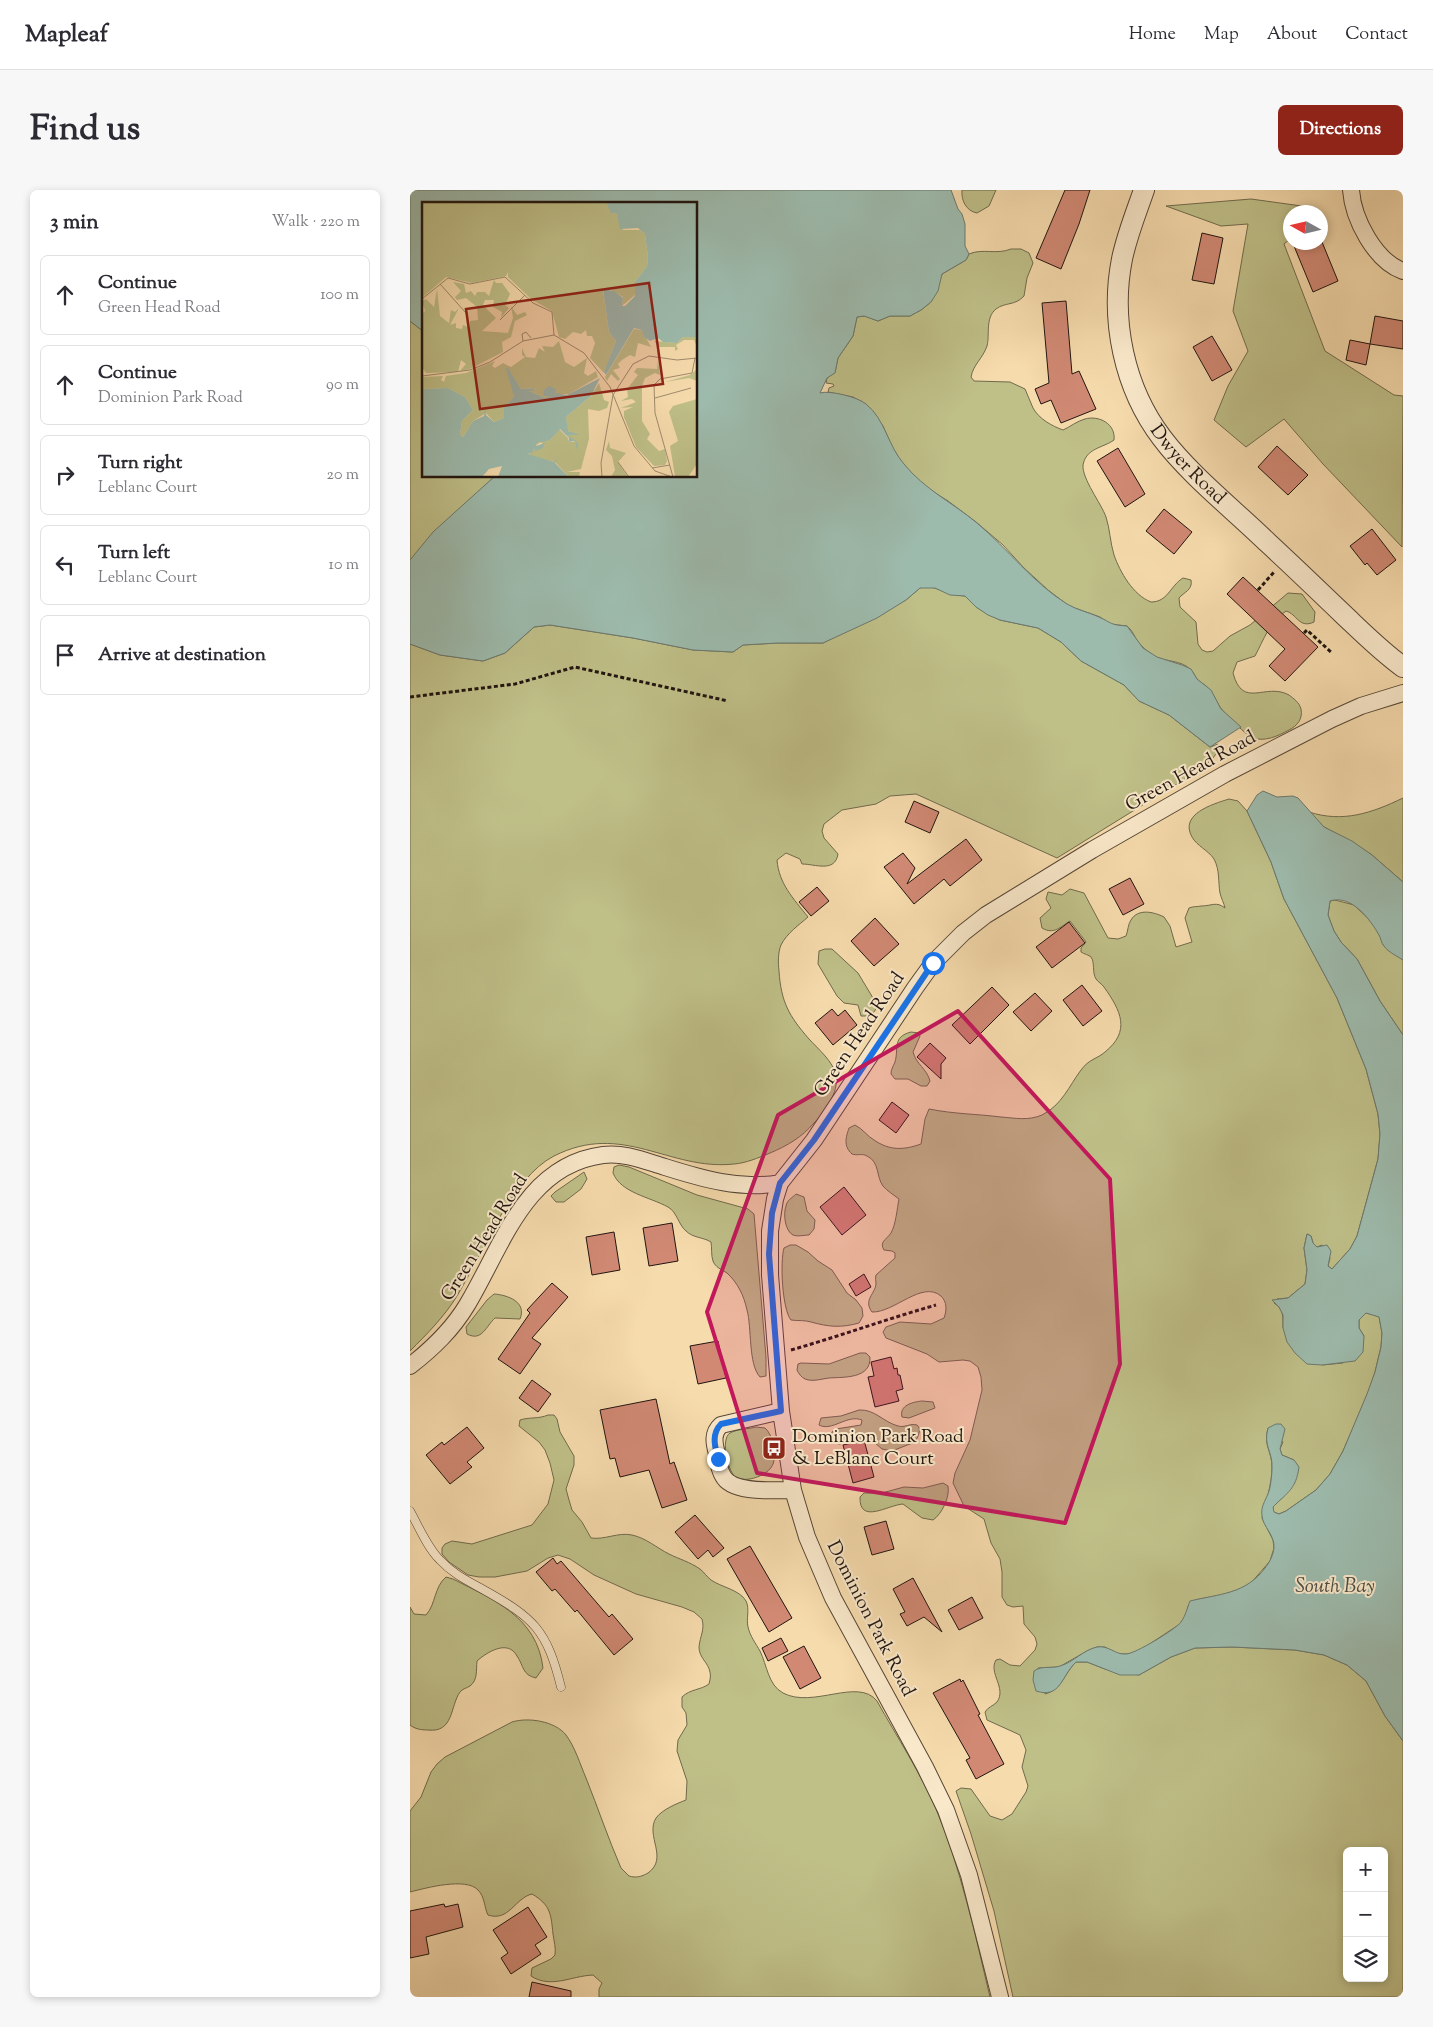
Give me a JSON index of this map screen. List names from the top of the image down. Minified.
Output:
{"streets":{"street":["Dwyer Road","Green Head Road","Dominion Park Road"]},"crossings":[["Green Head Road","Dominion Park Road"]],"water":["South Bay"],"places":{"bus stop":["Dominion Park Road & LeBlanc Court"]},"north":"left","page":{"header":"Mapleaf","nav":["Home","Map","About","Contact"],"title":"Find us","buttons":"Directions","heading":["3 min","Walk · 220 m"],"list":[["Continue","Green Head Road","100 m"],["Continue","Dominion Park Road","90 m"],["Turn right","Leblanc Court","20 m"],["Turn left","Leblanc Court","10 m"],"Arrive at destination"],"map_buttons":["+","−"]}}
